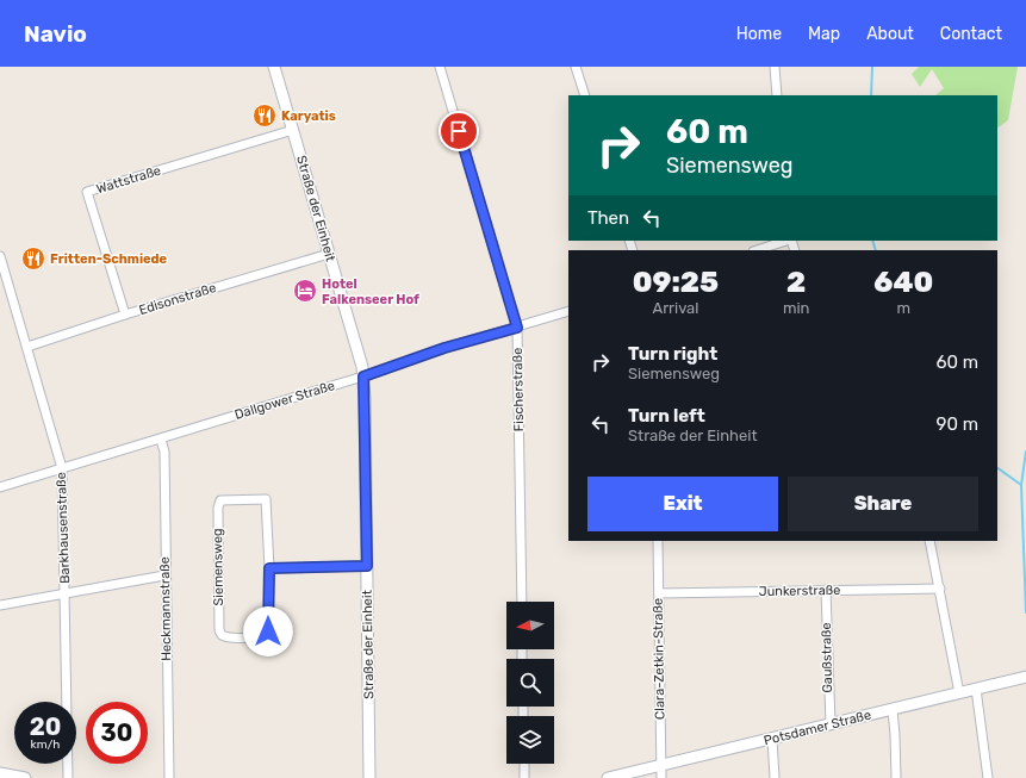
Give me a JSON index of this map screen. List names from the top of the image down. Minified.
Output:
{"streets":{"street":["Wattstraße","Straße der Einheit","Edisonstraße","Fischerstraße","Dallgower Straße","Barkhausenstraße","Siemensweg","Junkerstraße","Heckmannstraße","Gaußstraße","Clara-Zetkin-Straße","Potsdamer Straße"]},"crossings":[["Wattstraße","Straße der Einheit"],["Wattstraße","Edisonstraße"],["Straße der Einheit","Edisonstraße"],["Straße der Einheit","Dallgower Straße"],["Edisonstraße","Barkhausenstraße"],["Fischerstraße","Dallgower Straße"],["Dallgower Straße","Barkhausenstraße"],["Dallgower Straße","Heckmannstraße"],["Junkerstraße","Gaußstraße"],["Junkerstraße","Clara-Zetkin-Straße"],["Gaußstraße","Potsdamer Straße"],["Clara-Zetkin-Straße","Potsdamer Straße"]],"places":{"restaurant":["Karyatis","Fritten-Schmiede"],"hotel":["Hotel Falkenseer Hof"]},"north":"left","page":{"header":"Navio","nav":["Home","Map","About","Contact"],"turn":["60 m","Siemensweg"],"then":"Then","eta":["09:25","Arrival","2","min","640","m"],"list":[{"name":"Turn right","note":"Siemensweg","value":"60 m"},{"name":"Turn left","note":"Straße der Einheit","value":"90 m"}],"buttons":["Exit","Share"],"speed":"20 km/h","limit":"30"}}
